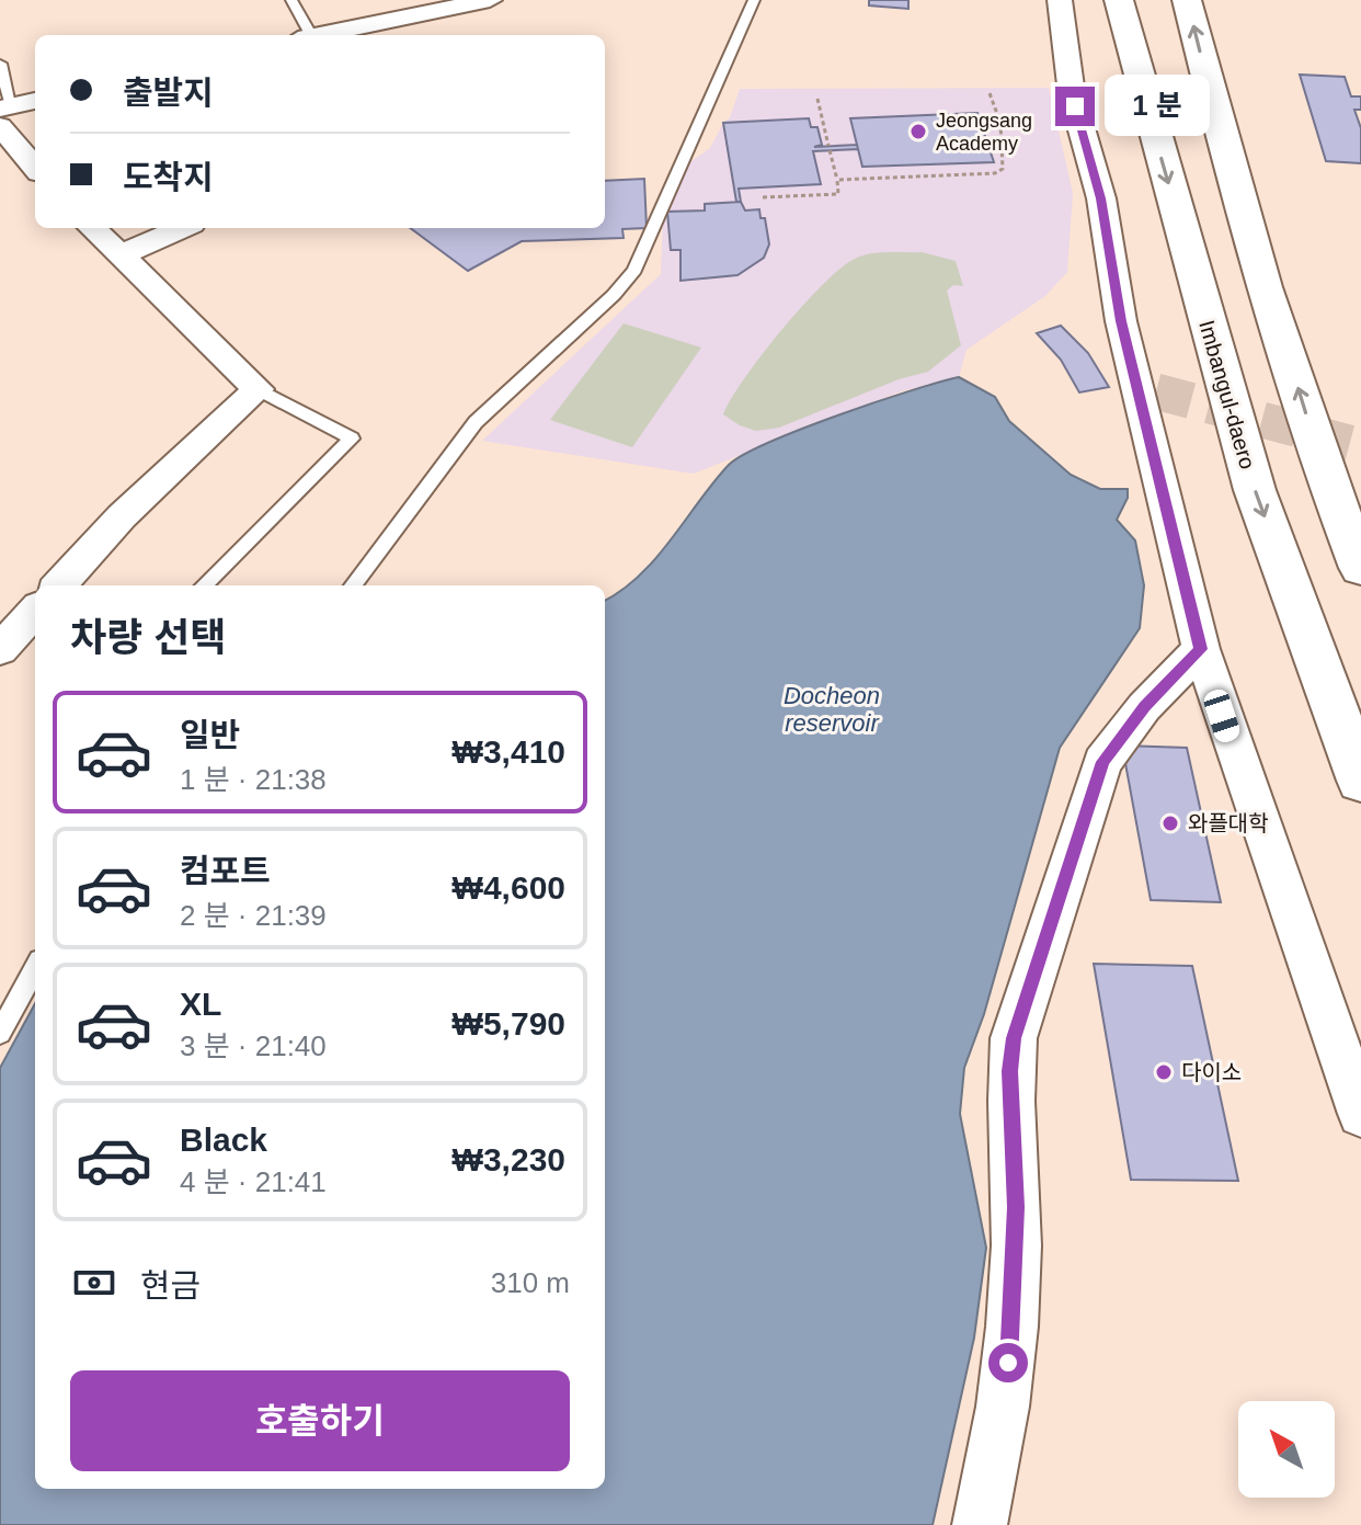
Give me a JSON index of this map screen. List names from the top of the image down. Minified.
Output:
{"streets":{"main road":["Imbangul-daero"]},"water":["Docheon reservoir"],"places":["Jeongsang Academy","와플대학","다이소"],"north":"top left","page":{"banner":["출발지","도착지"],"bubble":"1 분","heading":"차량 선택","list":[{"name":"일반","note":"1 분 · 21:38","value":"₩3,410"},{"name":"컴포트","note":"2 분 · 21:39","value":"₩4,600"},{"name":"XL","note":"3 분 · 21:40","value":"₩5,790"},{"name":"Black","note":"4 분 · 21:41","value":"₩3,230"}],"pay":["현금","310 m"],"buttons":"호출하기"}}
